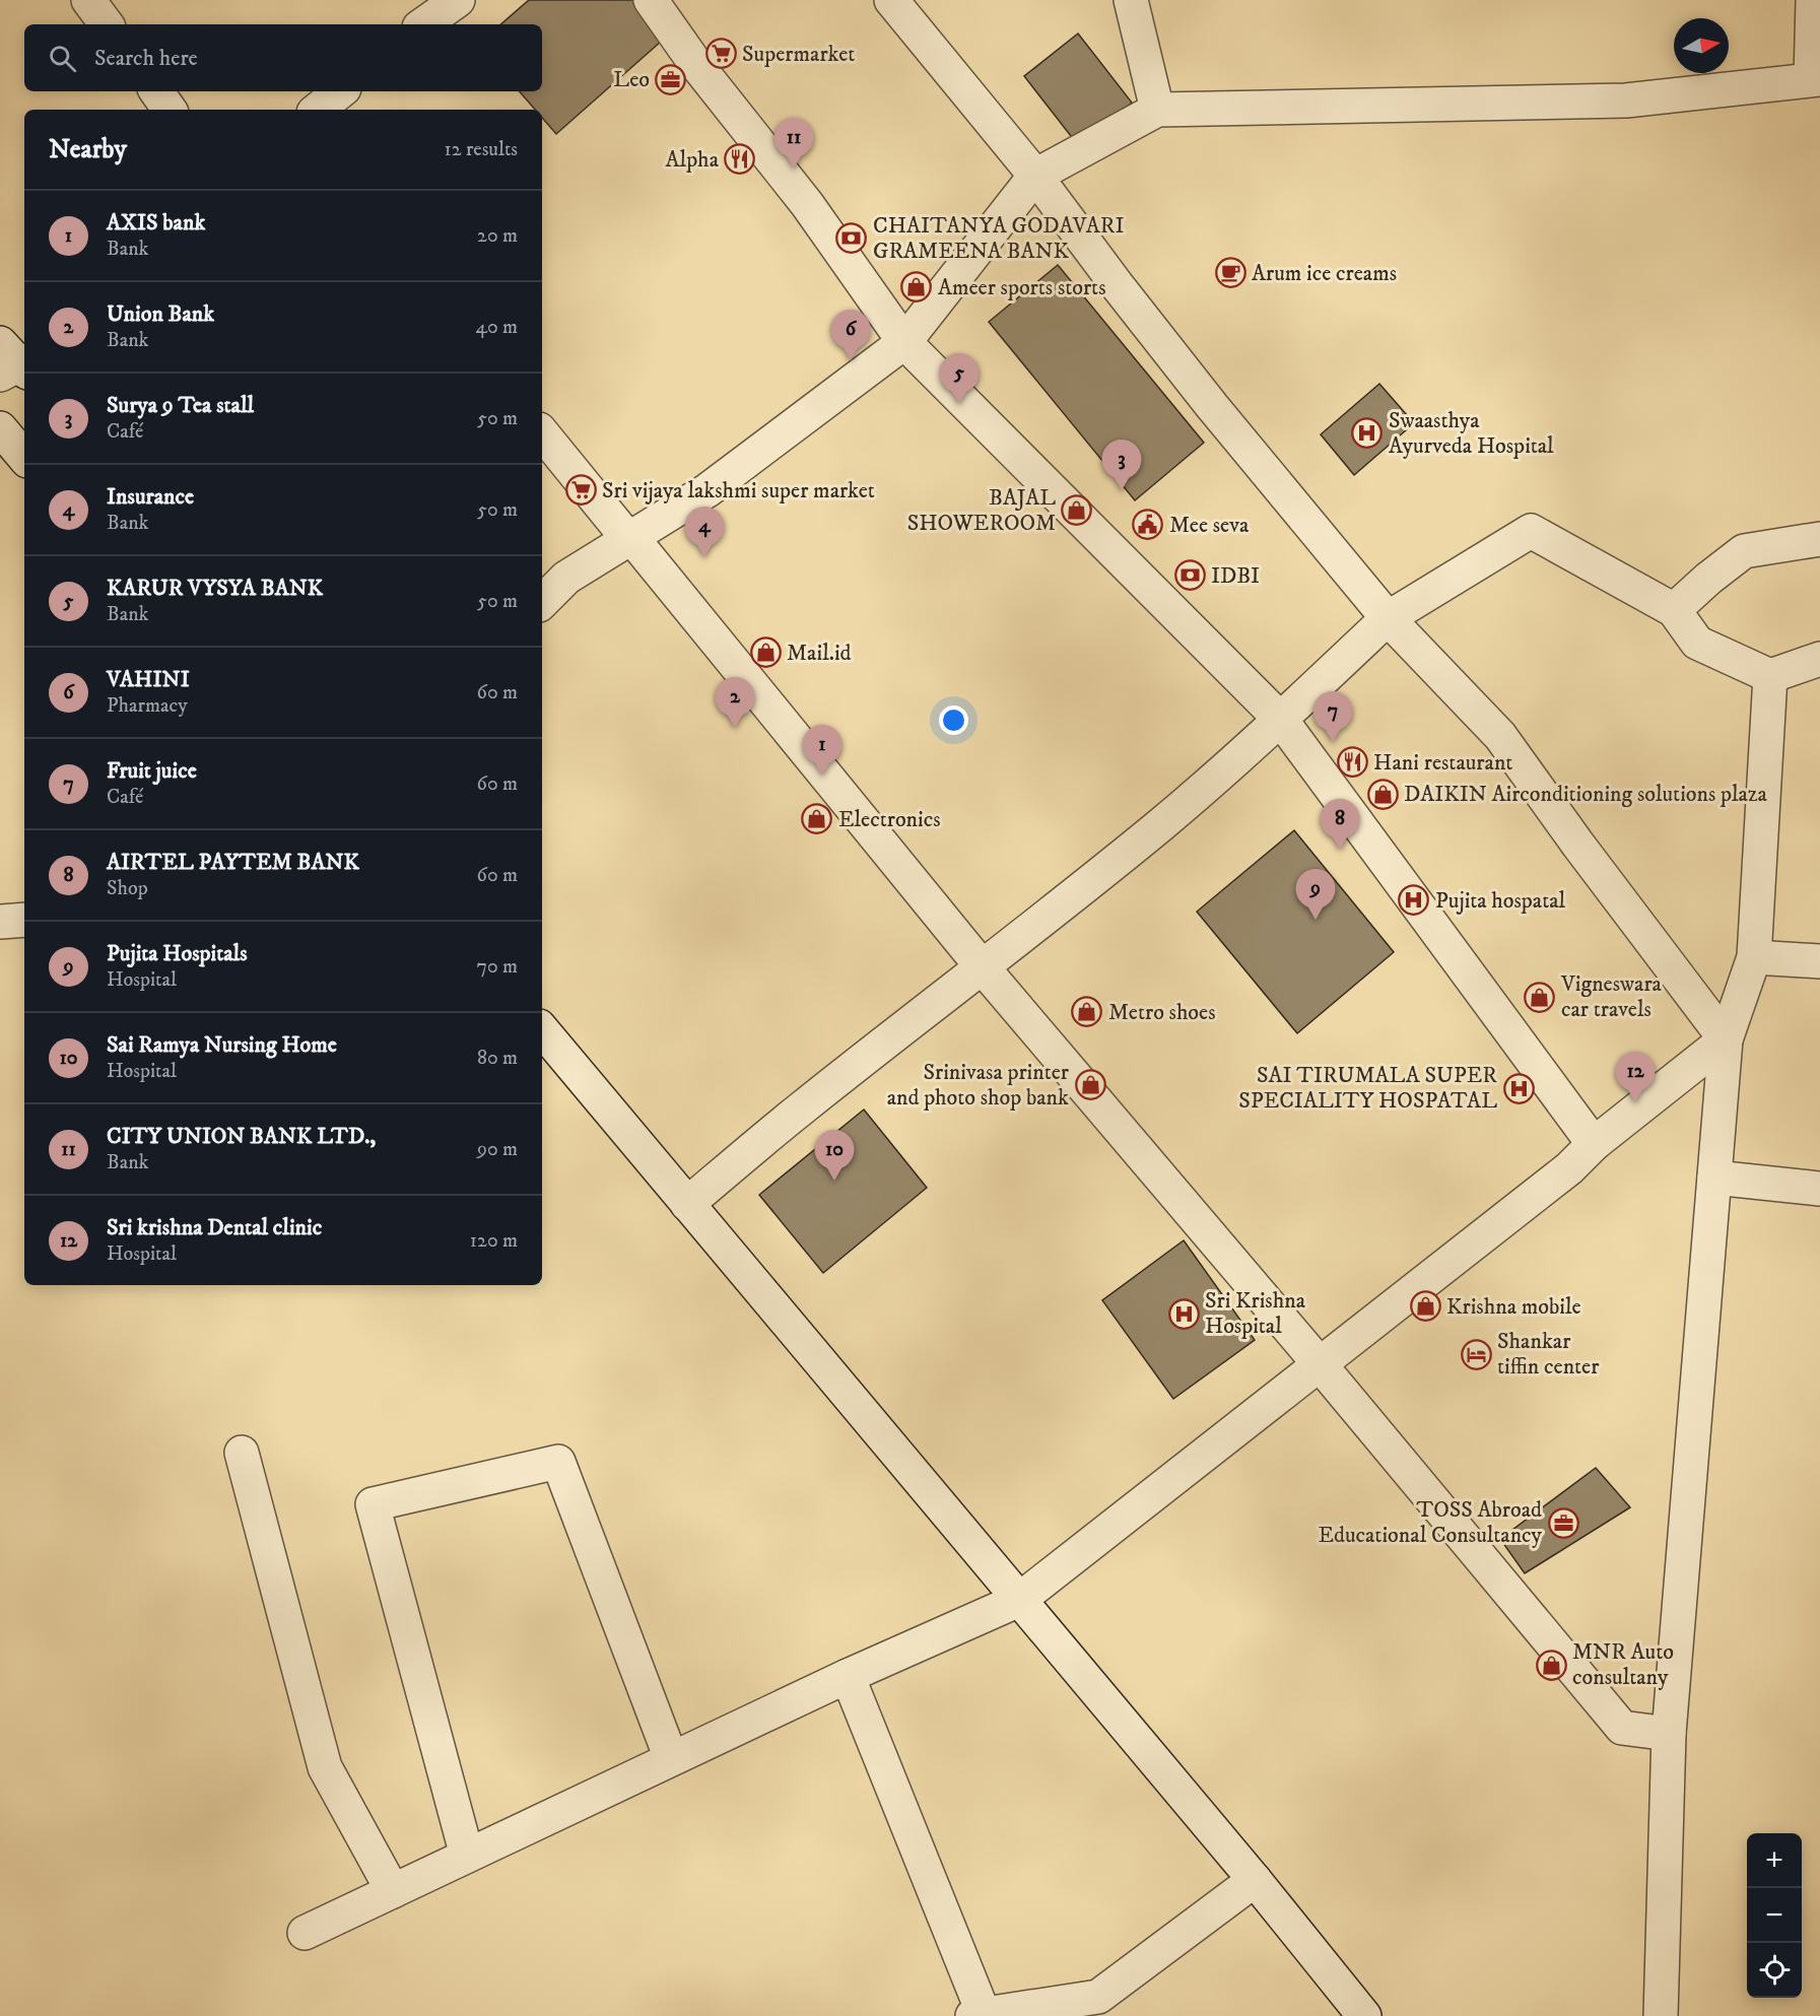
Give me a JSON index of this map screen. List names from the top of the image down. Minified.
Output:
{"places":{"supermarket":["Supermarket","Sri vijaya lakshmi super market"],"office":["Leo","TOSS Abroad Educational Consultancy"],"restaurant":["Alpha","Hani restaurant"],"bank":["CHAITANYA GODAVARI GRAMEENA BANK","IDBI"],"cafe":["Arum ice creams"],"shop":["Ameer sports storts","BAJAL SHOWEROOM","Mail.id","DAIKIN Airconditioning solutions plaza","Electronics","Vigneswara car travels","Metro shoes","Srinivasa printer and photo shop bank","Krishna mobile","MNR Auto consultany"],"hospital":["Swaasthya Ayurveda Hospital","Pujita hospatal","SAI TIRUMALA SUPER SPECIALITY HOSPATAL","Sri Krishna Hospital"],"public building":["Mee seva"],"hotel":["Shankar tiffin center"]},"north":"right","page":{"search":"Search here","heading":["Nearby","12 results"],"pins":["11","6","5","3","4","2","7","1","8","9","12","10"],"list":[{"mark":"1","name":"AXIS bank","note":"Bank","value":"20 m"},{"mark":"2","name":"Union Bank","note":"Bank","value":"40 m"},{"mark":"3","name":"Surya 9 Tea stall","note":"Café","value":"50 m"},{"mark":"4","name":"Insurance","note":"Bank","value":"50 m"},{"mark":"5","name":"KARUR VYSYA BANK","note":"Bank","value":"50 m"},{"mark":"6","name":"VAHINI","note":"Pharmacy","value":"60 m"},{"mark":"7","name":"Fruit juice","note":"Café","value":"60 m"},{"mark":"8","name":"AIRTEL PAYTEM BANK","note":"Shop","value":"60 m"},{"mark":"9","name":"Pujita Hospitals","note":"Hospital","value":"70 m"},{"mark":"10","name":"Sai Ramya Nursing Home","note":"Hospital","value":"80 m"},{"mark":"11","name":"CITY UNION BANK LTD.,","note":"Bank","value":"90 m"},{"mark":"12","name":"Sri krishna Dental clinic","note":"Hospital","value":"120 m"}],"map_buttons":["+","−"]}}
